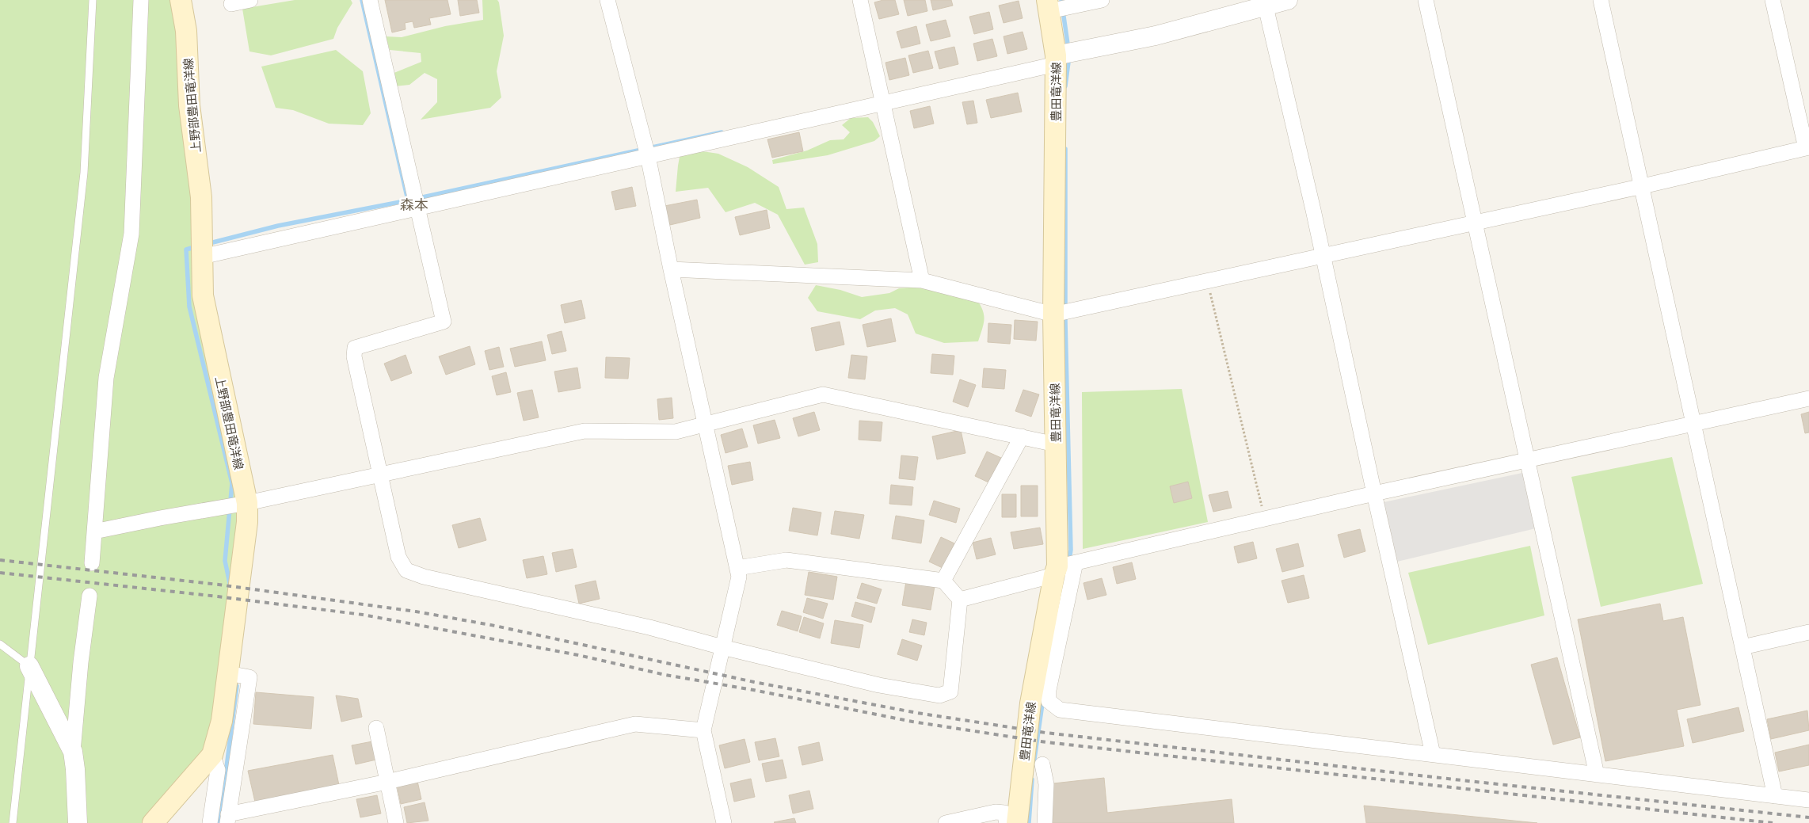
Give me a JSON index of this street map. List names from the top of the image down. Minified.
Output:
{"streets":{"main road":["豊田竜洋線","上野部豊田竜洋線"]},"districts":["森本"]}
